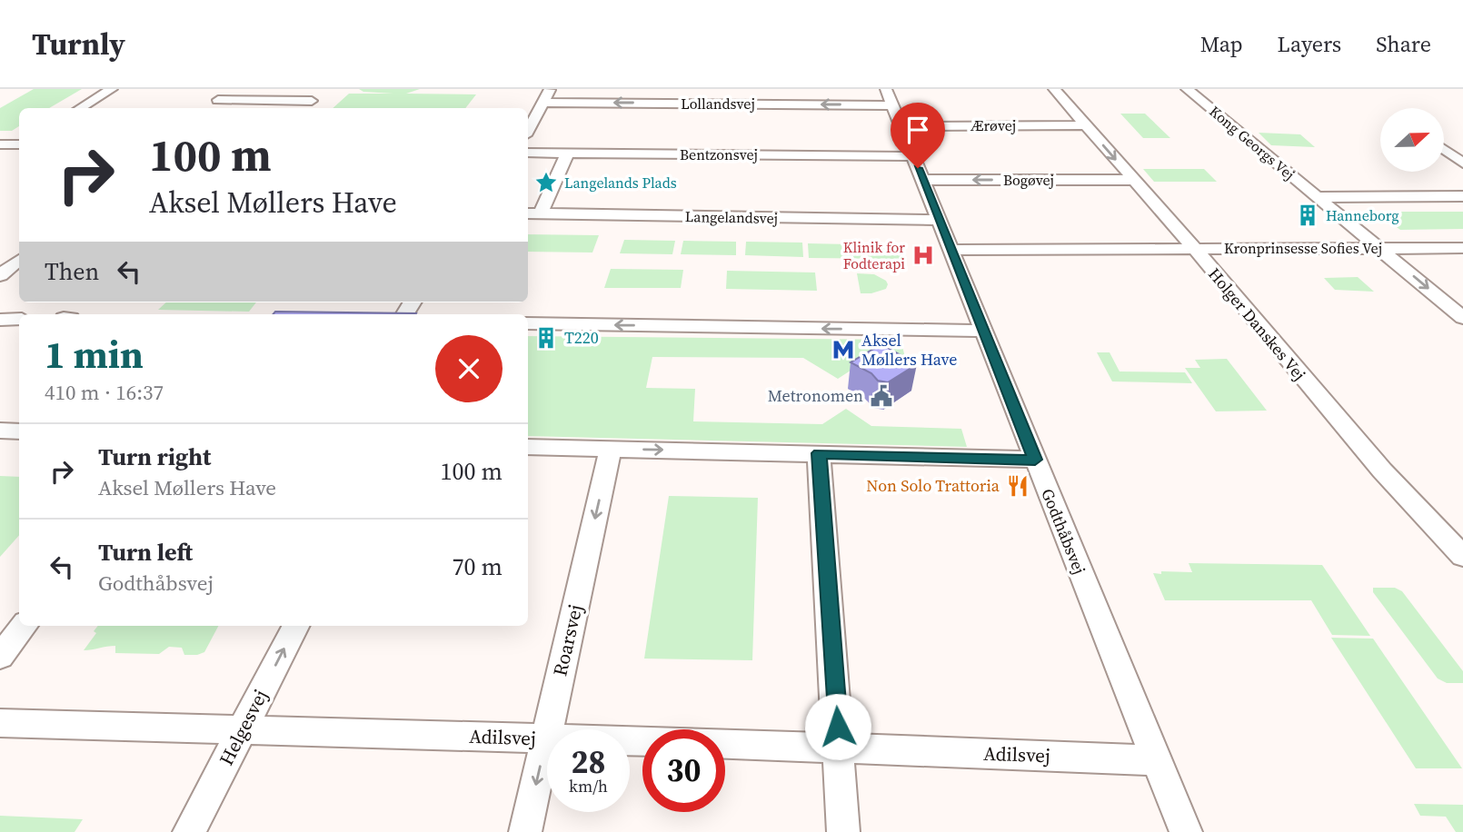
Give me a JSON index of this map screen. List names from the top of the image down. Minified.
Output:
{"streets":{"street":["Lollandsvej","Ærøvej","Kong Georgs Vej","Bentzonsvej","Bogøvej","Langelandsvej","Kronprinsesse Sofies Vej","Holger Danskes Vej","Godthåbsvej","Roarsvej","Helgesvej","Adilsvej"]},"crossings":[["Lollandsvej","Godthåbsvej"],["Ærøvej","Holger Danskes Vej"],["Ærøvej","Godthåbsvej"],["Kong Georgs Vej","Kronprinsesse Sofies Vej"],["Bentzonsvej","Godthåbsvej"],["Bogøvej","Holger Danskes Vej"],["Bogøvej","Godthåbsvej"],["Langelandsvej","Godthåbsvej"],["Kronprinsesse Sofies Vej","Holger Danskes Vej"],["Kronprinsesse Sofies Vej","Godthåbsvej"],["Godthåbsvej","Adilsvej"],["Roarsvej","Adilsvej"],["Helgesvej","Adilsvej"]],"one_way":["Lollandsvej","Bogøvej","Roarsvej","Helgesvej"],"places":{"place":["Langelands Plads"],"building":["Hanneborg","T220"],"hospital":["Klinik for Fodterapi"],"metro station":["Aksel Møllers Have"],"public building":["Metronomen"],"restaurant":["Non Solo Trattoria"]},"north":"right","page":{"header":"Turnly","nav":["Map","Layers","Share"],"turn":["100 m","Aksel Møllers Have"],"then":"Then","heading":["1 min","410 m · 16:37"],"list":[{"name":"Turn right","note":"Aksel Møllers Have","value":"100 m"},{"name":"Turn left","note":"Godthåbsvej","value":"70 m"}],"speed":"28 km/h","limit":"30"}}
